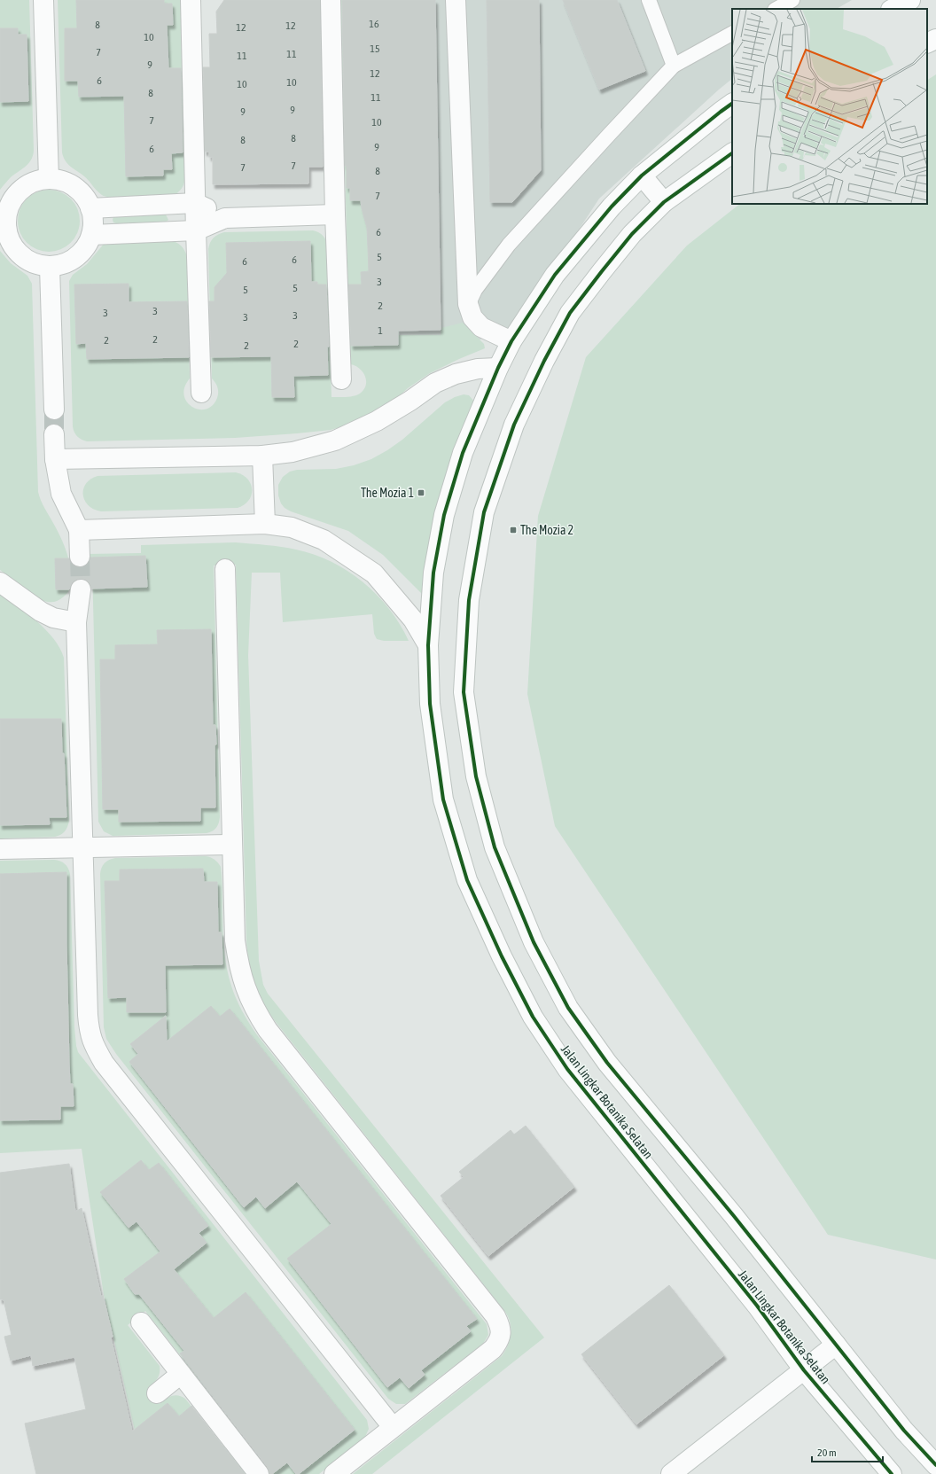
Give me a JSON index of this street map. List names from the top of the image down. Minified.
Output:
{"streets":{"street":["Jalan Lingkar Botanika Selatan"]},"places":{"transit":["The Mozia 1","The Mozia 2"]},"house_numbers":["16","8","12","12","10","15","7","11","11","9","12","6","10","10","8","11","9","9","7","10","8","8","9","6","7","7","8","7","6","5","6","6","3","5","5","2","3","3","3","3","1","2","2","2","2"],"scale_bar":"20 m"}
